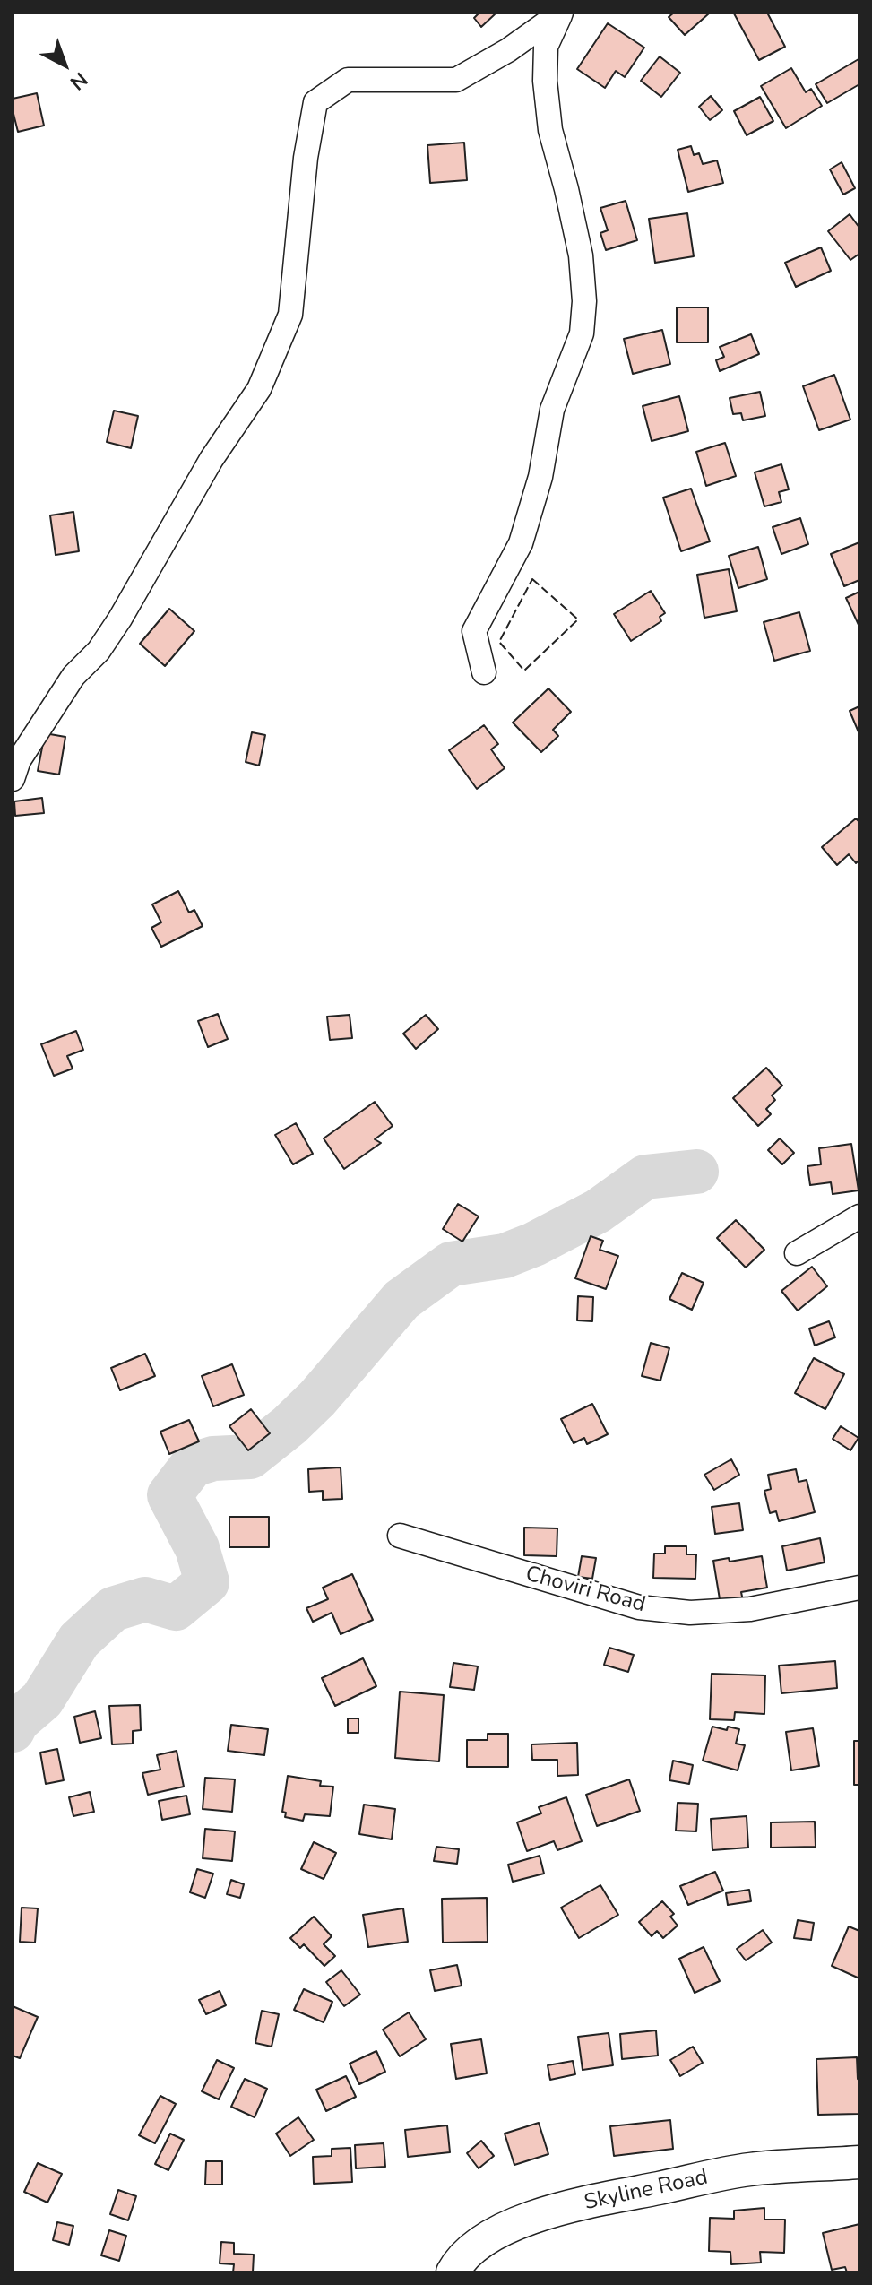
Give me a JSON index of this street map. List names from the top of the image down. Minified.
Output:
{"streets":{"street":["Choviri Road","Skyline Road"]},"north":"bottom right"}
